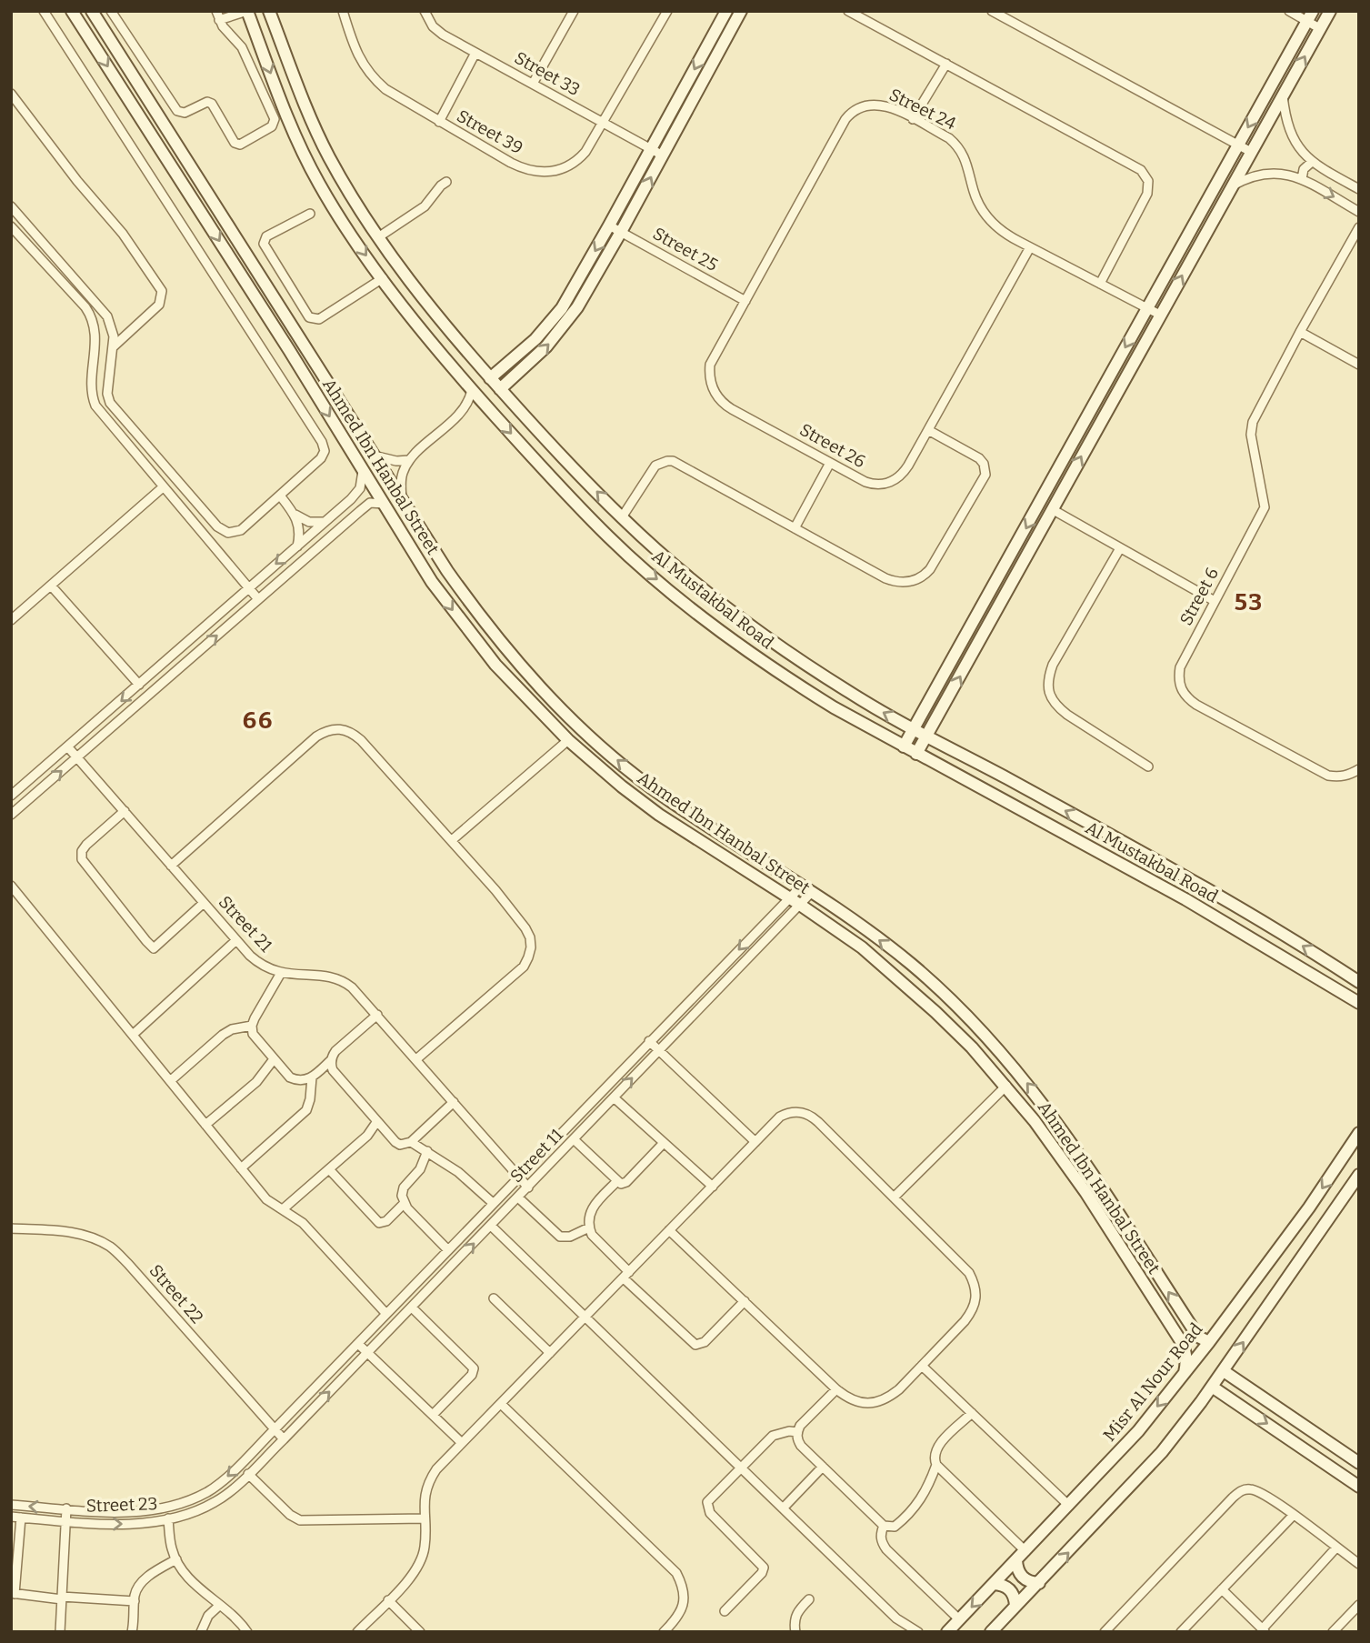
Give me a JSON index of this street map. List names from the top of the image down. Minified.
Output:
{"streets":{"street":["Street 33","Street 24","Street 39","Street 25","Street 26","Ahmed Ibn Hanbal Street","Street 6","Al Mustakbal Road","Street 21","Street 11","Street 22","Misr Al Nour Road","Street 23"]},"crossings":[["Street 33","Street 39"],["Street 24","Street 25"],["Street 24","Street 26"],["Street 25","Street 26"],["Ahmed Ibn Hanbal Street","Street 11"],["Ahmed Ibn Hanbal Street","Misr Al Nour Road"],["Street 21","Street 11"],["Street 11","Street 22"],["Street 11","Street 23"],["Street 22","Street 23"]],"districts":["53","66"]}
